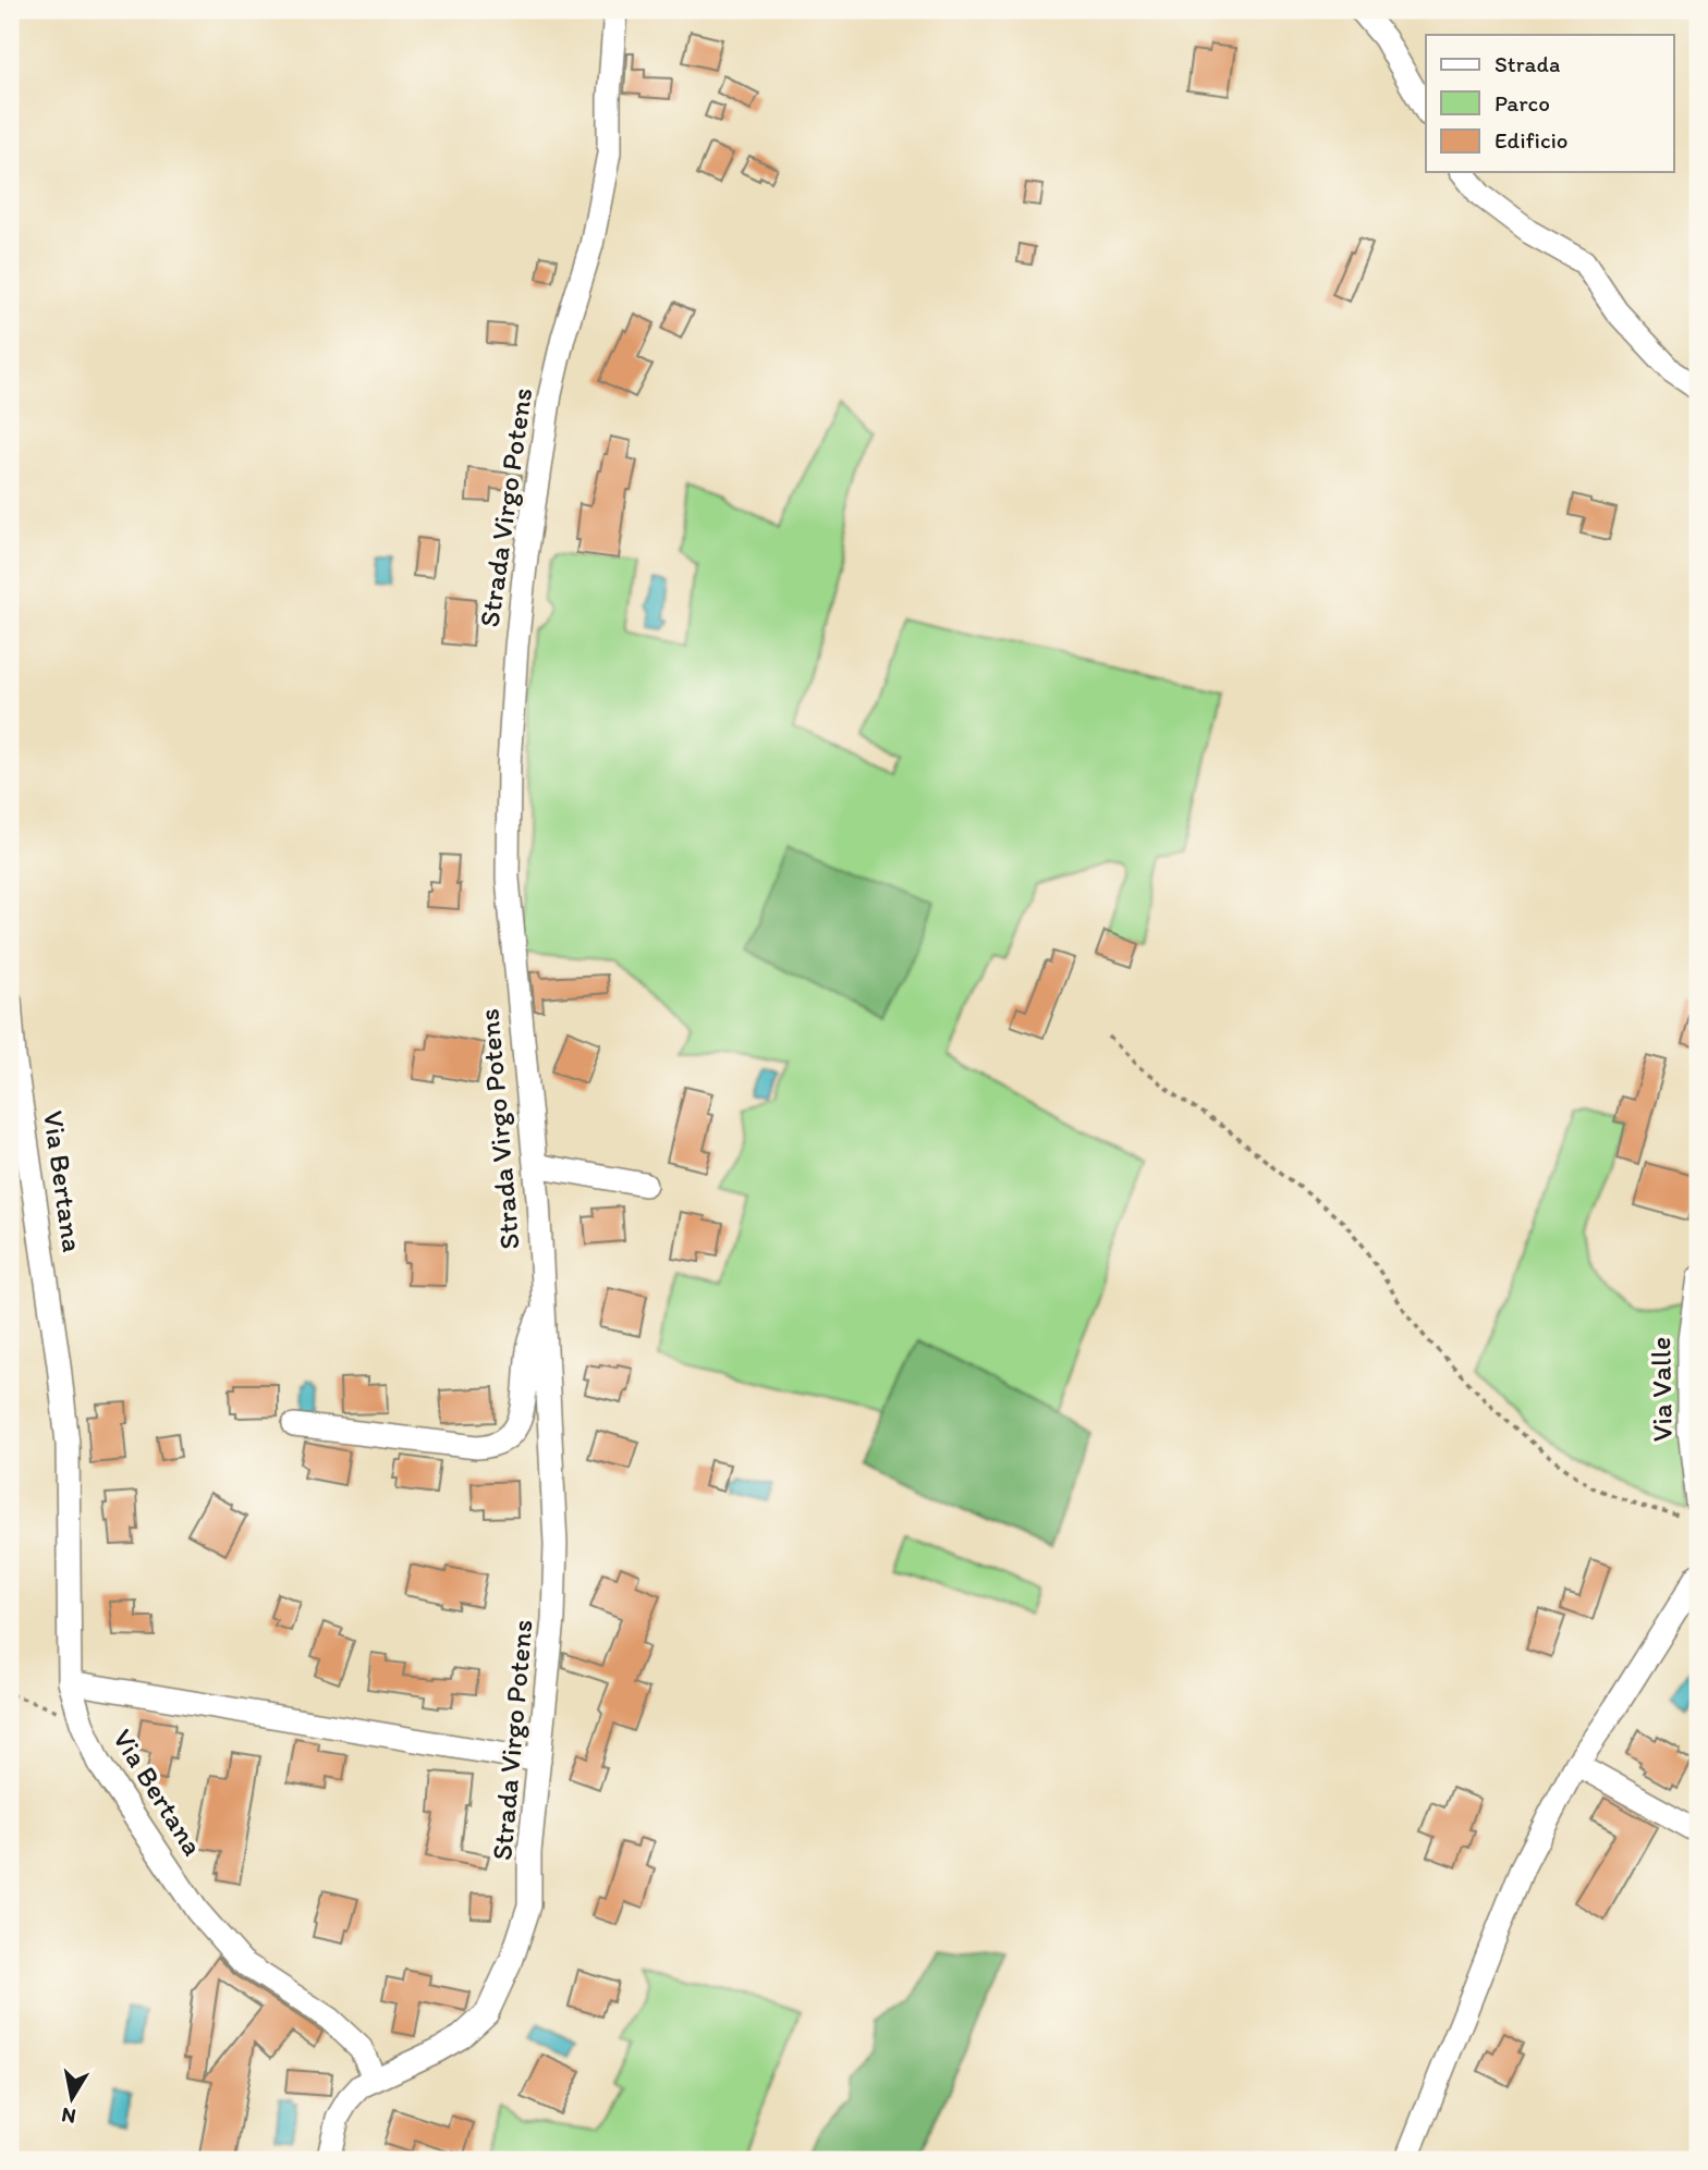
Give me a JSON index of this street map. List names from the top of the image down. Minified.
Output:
{"streets":{"street":["Strada Virgo Potens","Via Bertana","Via Valle"]},"crossings":[["Strada Virgo Potens","Via Bertana"]],"legend":["Strada","Parco","Edificio"],"north":"bottom"}
